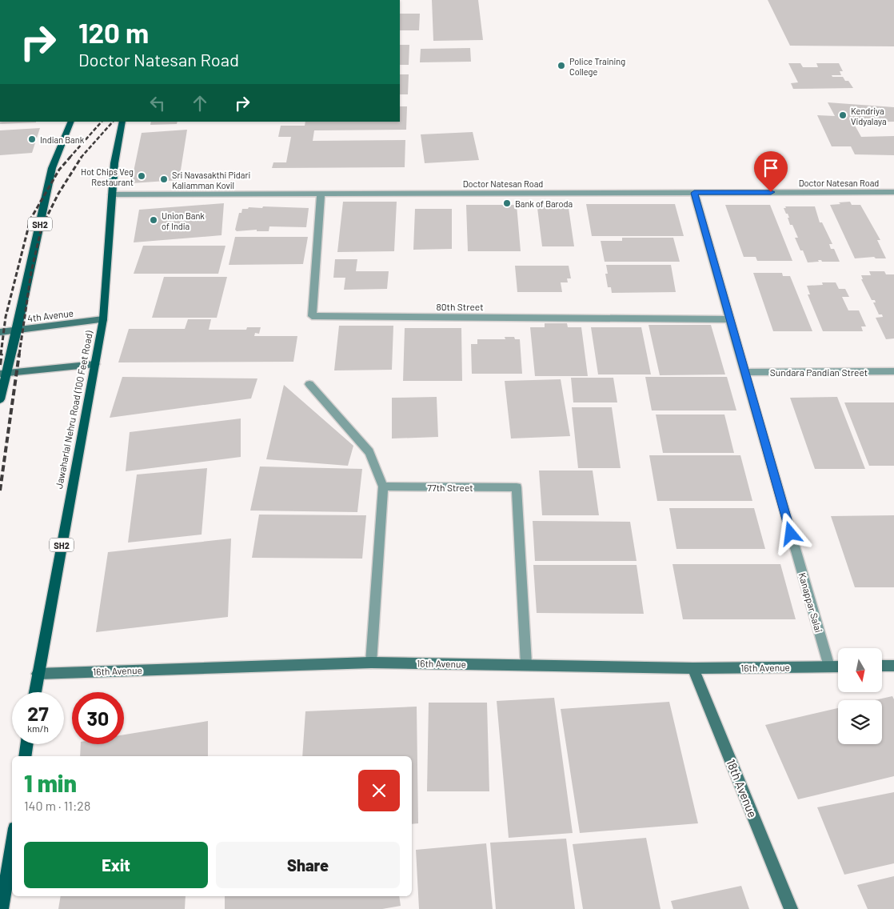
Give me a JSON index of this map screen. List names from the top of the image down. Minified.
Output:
{"streets":{"main road":["SH2","Jawaharlal Nehru Road (100 Feet Road)"],"street":["Doctor Natesan Road","80th Street","4th Avenue","Sundara Pandian Street","77th Street","Kanappar Salai","16th Avenue","18th Avenue"]},"crossings":[["Doctor Natesan Road","80th Street"],["Doctor Natesan Road","Jawaharlal Nehru Road (100 Feet Road)"],["Doctor Natesan Road","Kanappar Salai"],["SH2","4th Avenue"],["80th Street","Kanappar Salai"],["4th Avenue","Jawaharlal Nehru Road (100 Feet Road)"],["Sundara Pandian Street","Kanappar Salai"],["Jawaharlal Nehru Road (100 Feet Road)","16th Avenue"],["77th Street","16th Avenue"],["Kanappar Salai","16th Avenue"],["16th Avenue","18th Avenue"]],"places":["Police Training College","Kendriya Vidyalaya","Indian Bank","Hot Chips Veg Restaurant","Sri Navasakthi Pidari Kaliamman Kovil","Bank of Baroda","Union Bank of India"],"north":"bottom","page":{"turn":["120 m","Doctor Natesan Road"],"speed":"27 km/h","limit":"30","heading":["1 min","140 m · 11:28"],"buttons":["Exit","Share"]}}
